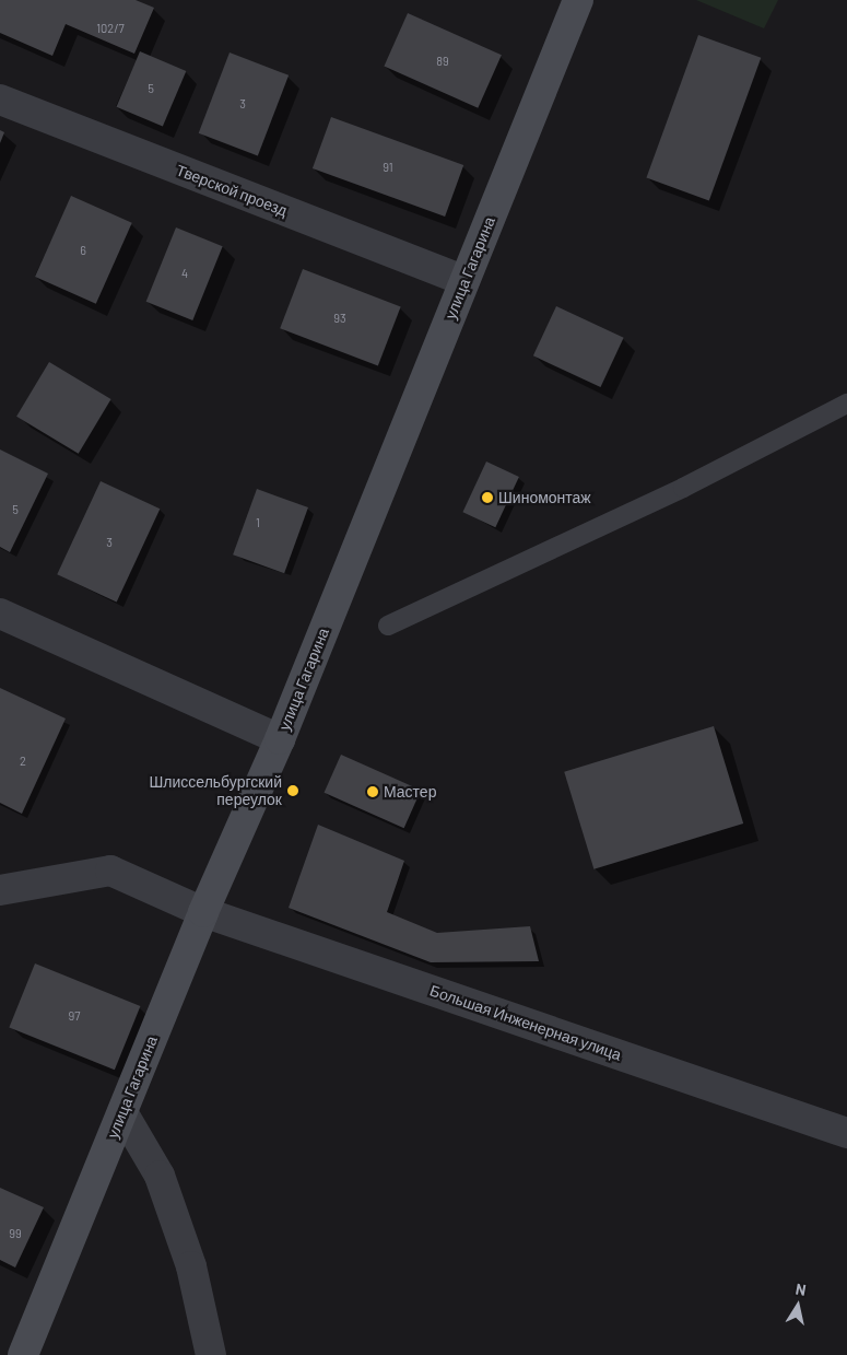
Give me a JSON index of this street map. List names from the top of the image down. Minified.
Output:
{"streets":{"street":["Тверской проезд","улица Гагарина","Большая Инженерная улица"]},"crossings":[["Тверской проезд","улица Гагарина"],["улица Гагарина","Большая Инженерная улица"]],"places":["Шиномонтаж","Шлиссельбургский переулок","Мастер"],"house_numbers":["102/7","89","5","3","91","6","4","93","5","1","3","2","97","99"],"north":"top"}
